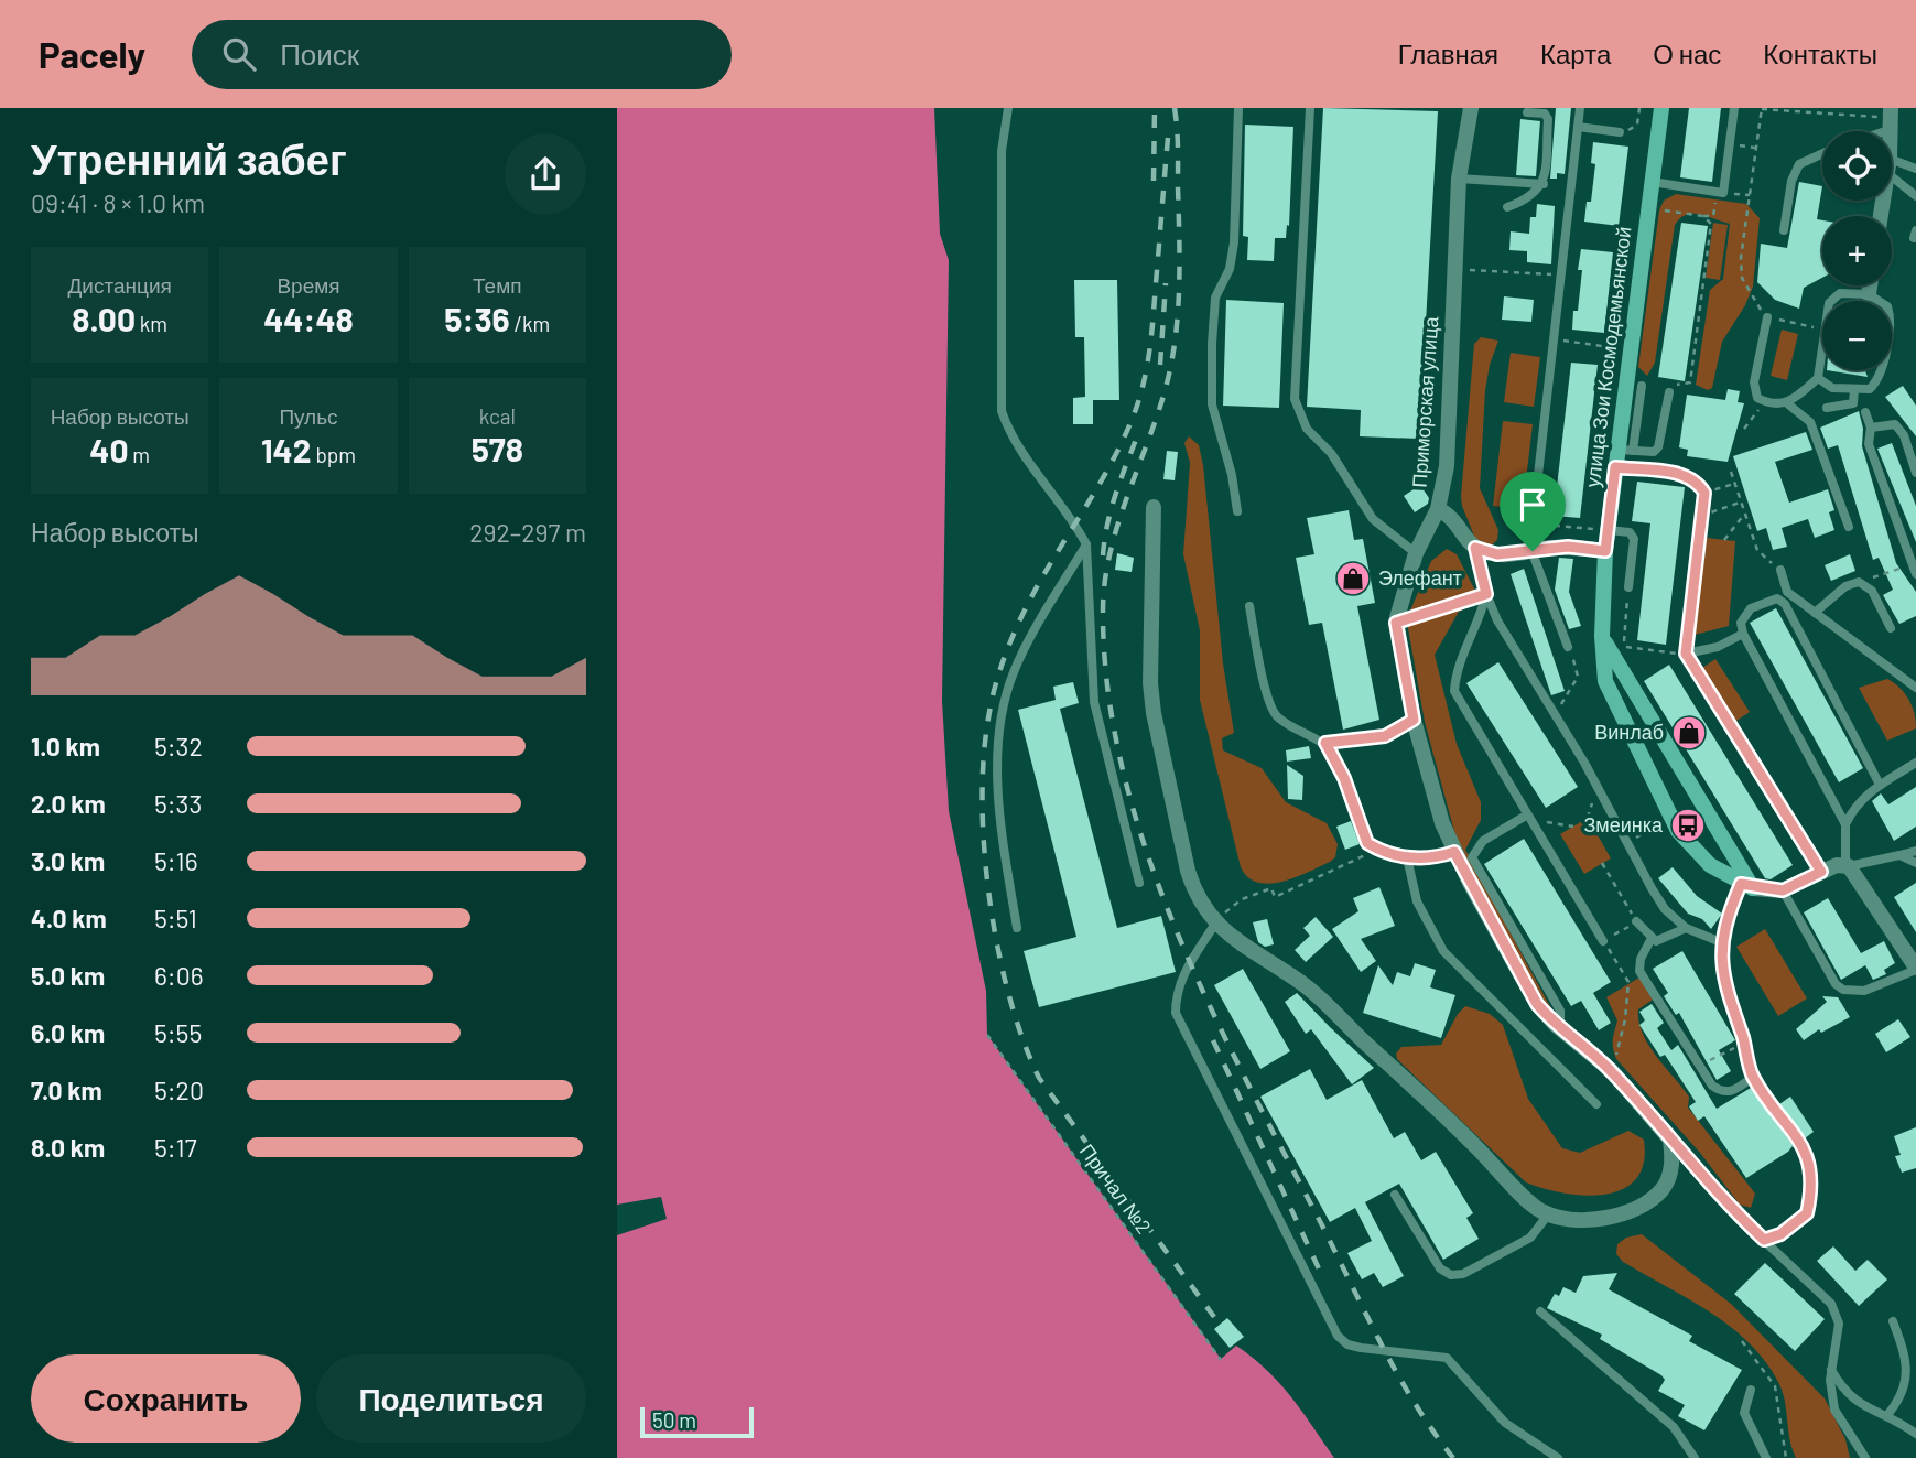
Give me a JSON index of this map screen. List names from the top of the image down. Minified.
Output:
{"streets":{"main road":["улица Зои Космодемьянской"],"street":["Приморская улица"],"path":["Причал №2"]},"places":{"shop":["Элефант","Винлаб"],"bus stop":["Змеинка"]},"scale_bar":"50 m","page":{"header":"Pacely","search":"Поиск","nav":["Главная","Карта","О нас","Контакты"],"heading":["Утренний забег","09:41 · 8 × 1.0 km"],"map_buttons":["+","−"],"stats":[["Дистанция","8.00 km"],["Время","44:48"],["Темп","5:36 /km"],["Набор высоты","40 m"],["Пульс","142 bpm"],["kcal","578"]],"chart":["Набор высоты","292–297 m"],"list":[{"name":"1.0 km","note":"5:32"},{"name":"2.0 km","note":"5:33"},{"name":"3.0 km","note":"5:16"},{"name":"4.0 km","note":"5:51"},{"name":"5.0 km","note":"6:06"},{"name":"6.0 km","note":"5:55"},{"name":"7.0 km","note":"5:20"},{"name":"8.0 km","note":"5:17"}],"buttons":["Сохранить","Поделиться"],"scale":"50 m"}}
